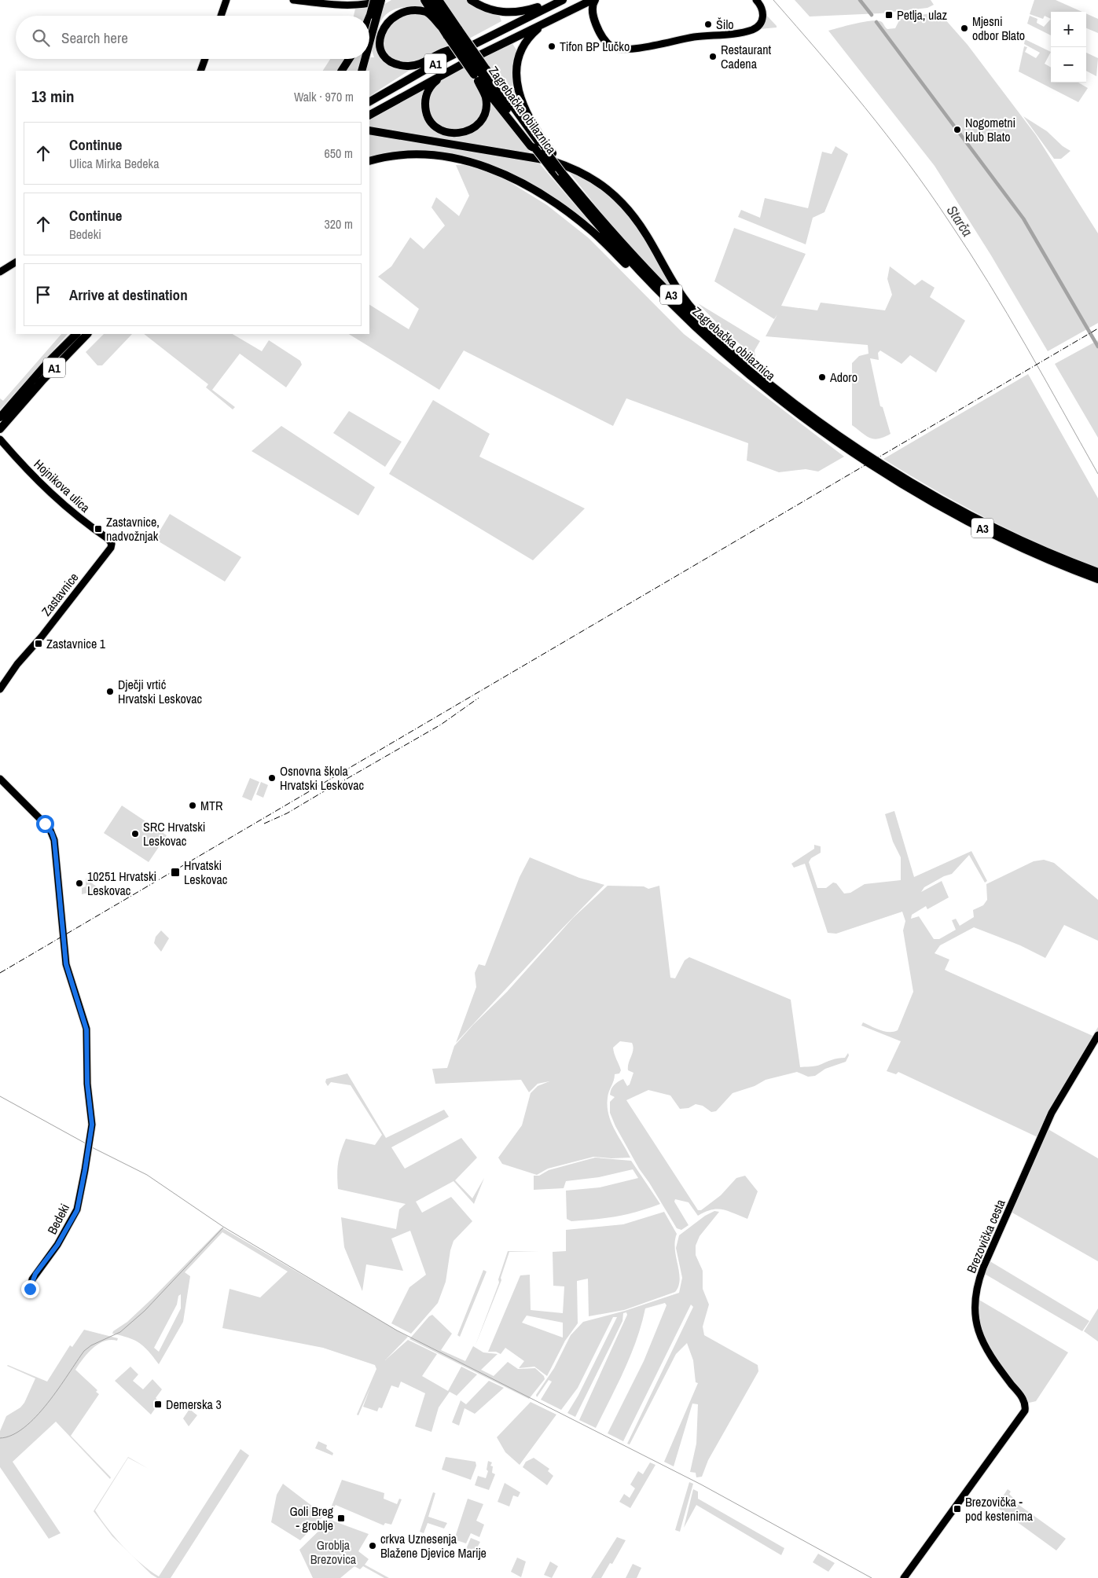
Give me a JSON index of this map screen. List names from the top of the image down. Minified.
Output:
{"streets":{"highway":["A1","Zagrebačka obilaznica","A3"],"main road":["Hojnikova ulica","Zastavnice","Bedeki","Brezovička cesta"]},"crossings":[["Hojnikova ulica","Zastavnice"]],"water":["Starča"],"parks":["Groblja Brezovica"],"places":{"transit":["Petlja, ulaz","Zastavnice, nadvožnjak","Zastavnice 1","Hrvatski Leskovac","Demerska 3","Brezovička - pod kestenima","Goli Breg - groblje"],"other":["Šilo","Mjesni odbor Blato","Tifon BP Lučko","Restaurant Cadena","Nogometni klub Blato","Adoro","Dječji vrtić Hrvatski Leskovac","Osnovna škola Hrvatski Leskovac","MTR","SRC Hrvatski Leskovac","10251 Hrvatski Leskovac","crkva Uznesenja Blažene Djevice Marije"]},"page":{"map_buttons":["+","−"],"search":"Search here","heading":["13 min","Walk · 970 m"],"list":[["Continue","Ulica Mirka Bedeka","650 m"],["Continue","Bedeki","320 m"],"Arrive at destination"]}}
